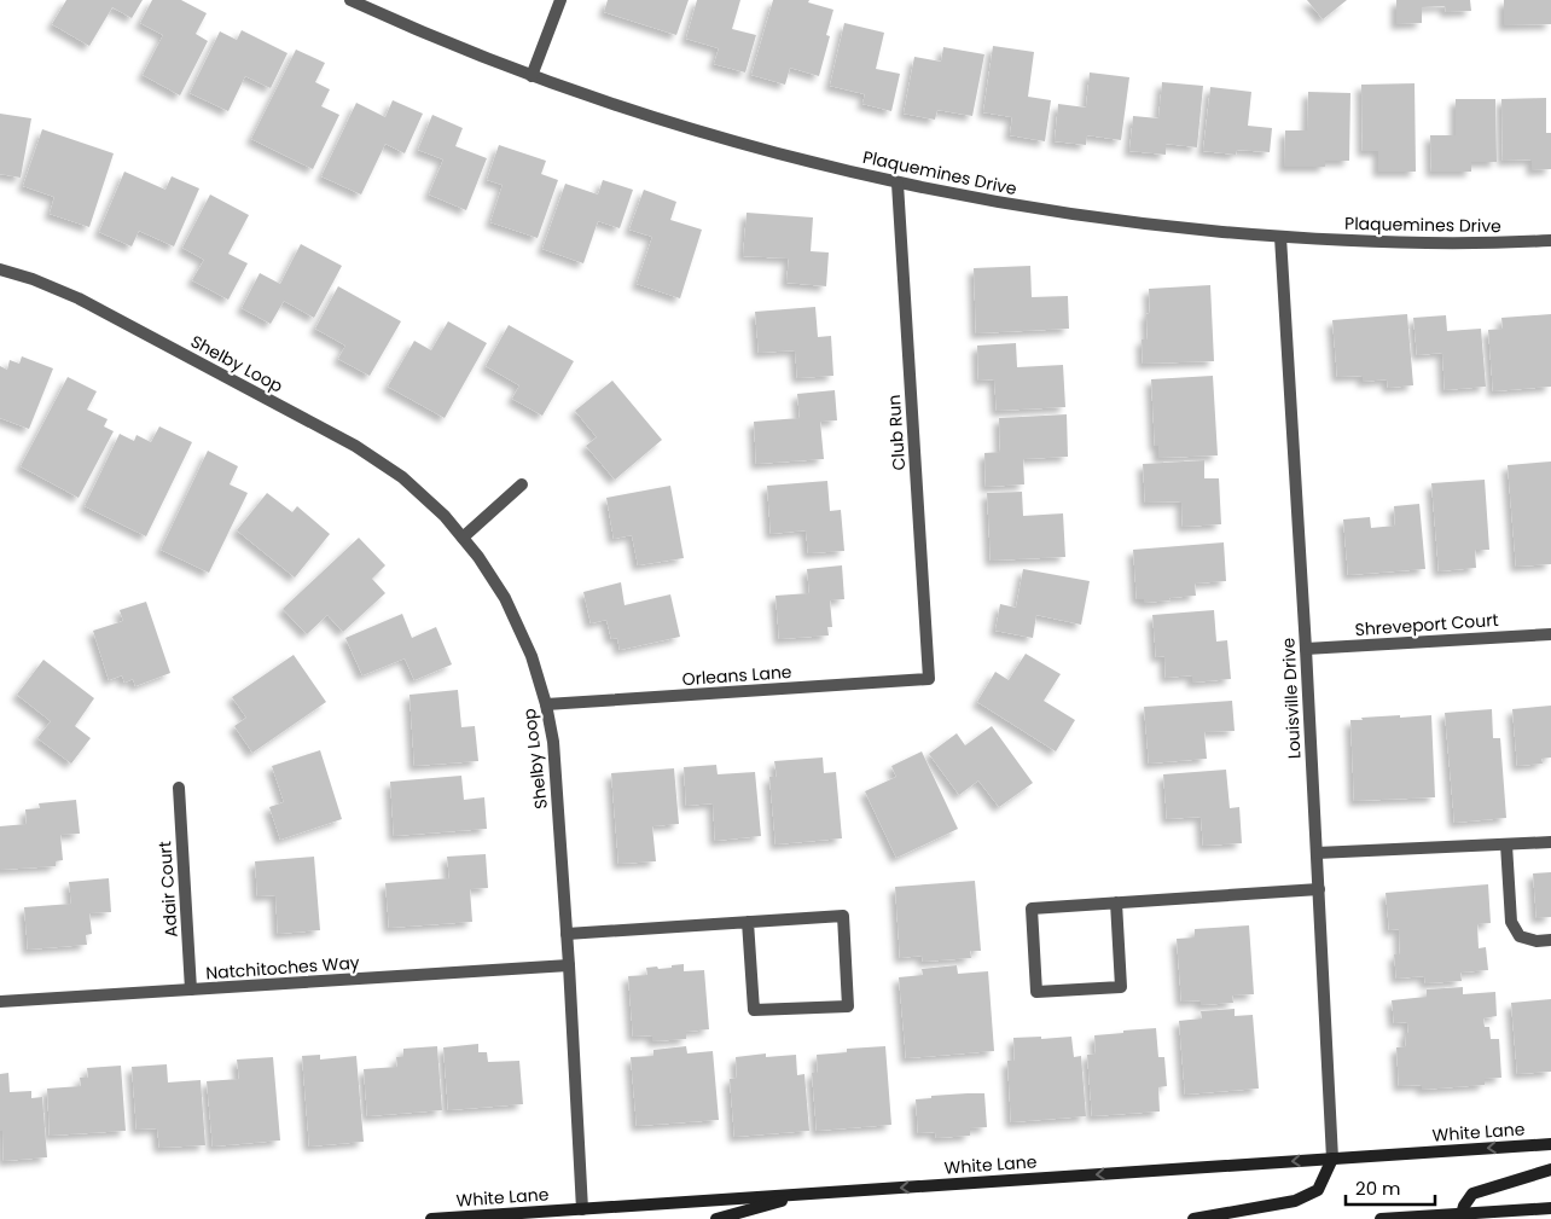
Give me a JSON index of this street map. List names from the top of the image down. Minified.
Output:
{"streets":{"main road":["White Lane"],"street":["Plaquemines Drive","Shelby Loop","Club Run","Shreveport Court","Orleans Lane","Louisville Drive","Adair Court","Natchitoches Way"]},"crossings":[["Plaquemines Drive","Club Run"],["Plaquemines Drive","Louisville Drive"],["Shelby Loop","Orleans Lane"],["Shelby Loop","Natchitoches Way"],["Shelby Loop","White Lane"],["Club Run","Orleans Lane"],["Shreveport Court","Louisville Drive"],["Louisville Drive","White Lane"],["Adair Court","Natchitoches Way"]],"one_way":["White Lane"],"scale_bar":"20 m"}
